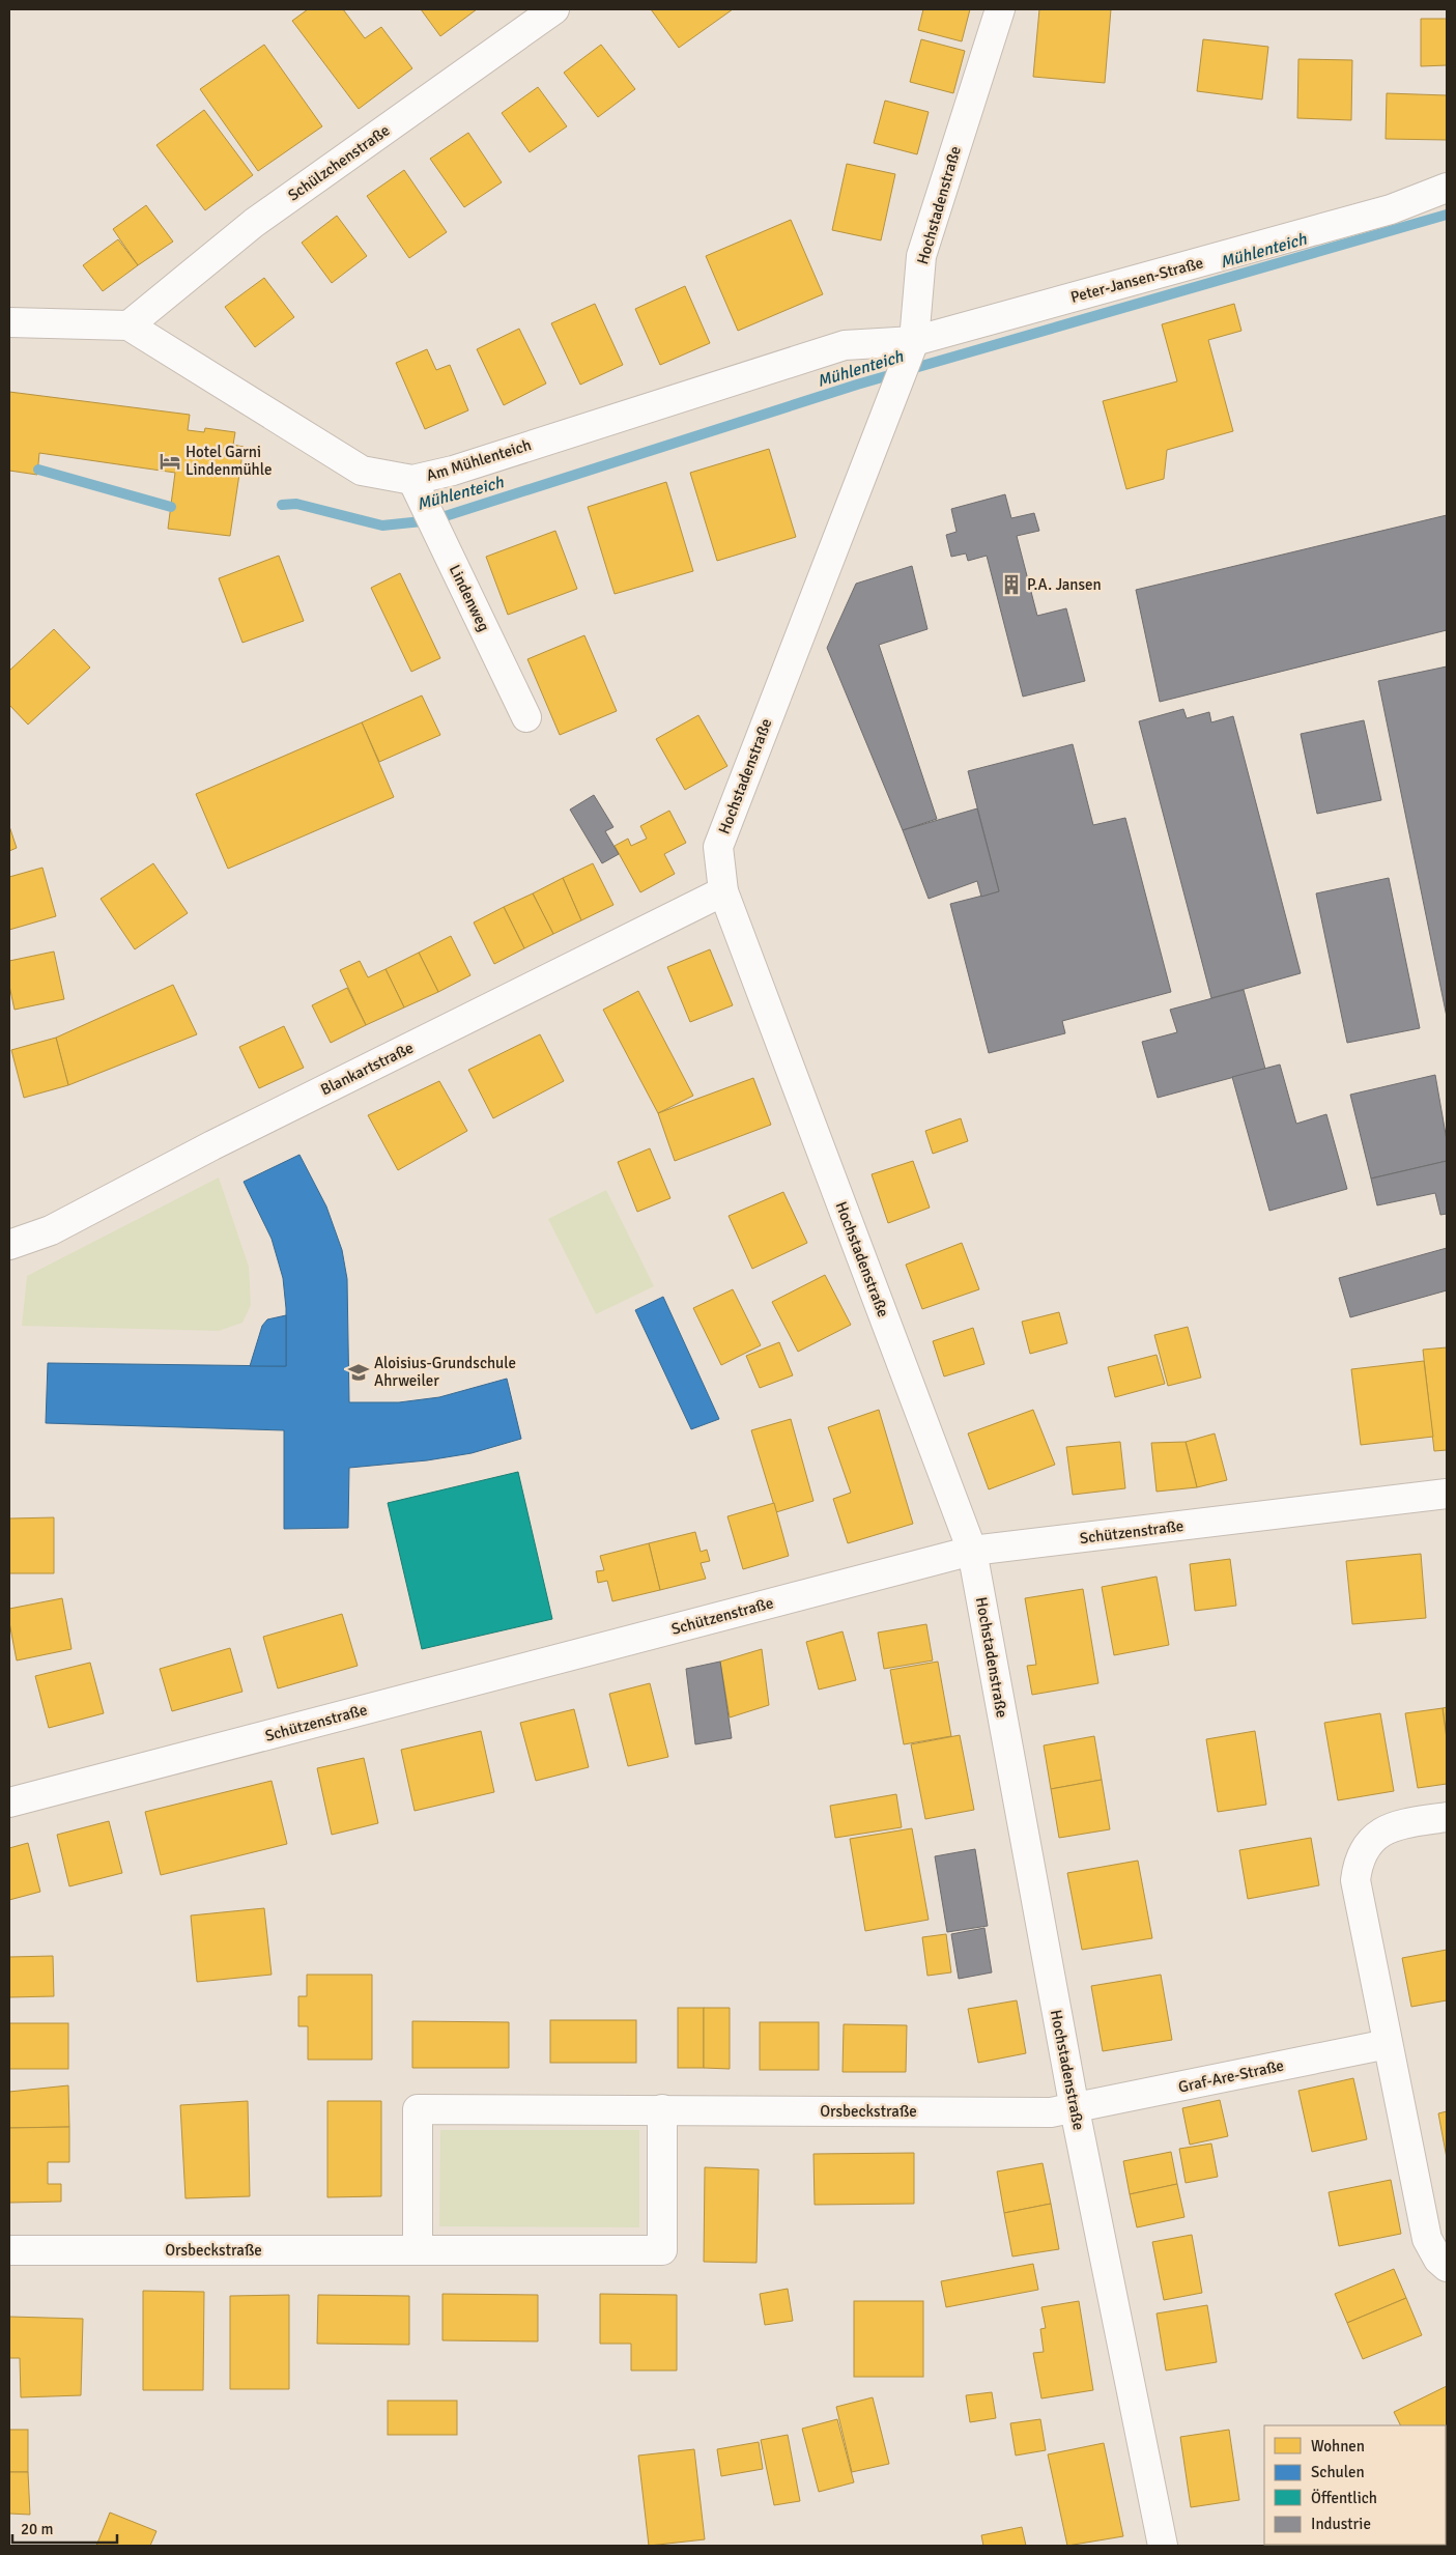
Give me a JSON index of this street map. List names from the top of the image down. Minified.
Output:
{"streets":{"street":["Schülzchenstraße","Hochstadenstraße","Peter-Jansen-Straße","Am Mühlenteich","Lindenweg","Blankartstraße","Schützenstraße","Graf-Are-Straße","Orsbeckstraße"]},"crossings":[["Schülzchenstraße","Am Mühlenteich"],["Hochstadenstraße","Peter-Jansen-Straße"],["Hochstadenstraße","Am Mühlenteich"],["Hochstadenstraße","Blankartstraße"],["Hochstadenstraße","Schützenstraße"],["Hochstadenstraße","Graf-Are-Straße"],["Hochstadenstraße","Orsbeckstraße"],["Peter-Jansen-Straße","Am Mühlenteich"],["Am Mühlenteich","Lindenweg"],["Graf-Are-Straße","Orsbeckstraße"]],"water":["Mühlenteich"],"places":{"hotel":["Hotel Garni Lindenmühle"],"building":["P.A. Jansen"],"school or university":["Aloisius-Grundschule Ahrweiler"]},"legend":["Wohnen","Schulen","Öffentlich","Industrie"],"scale_bar":"20 m"}
